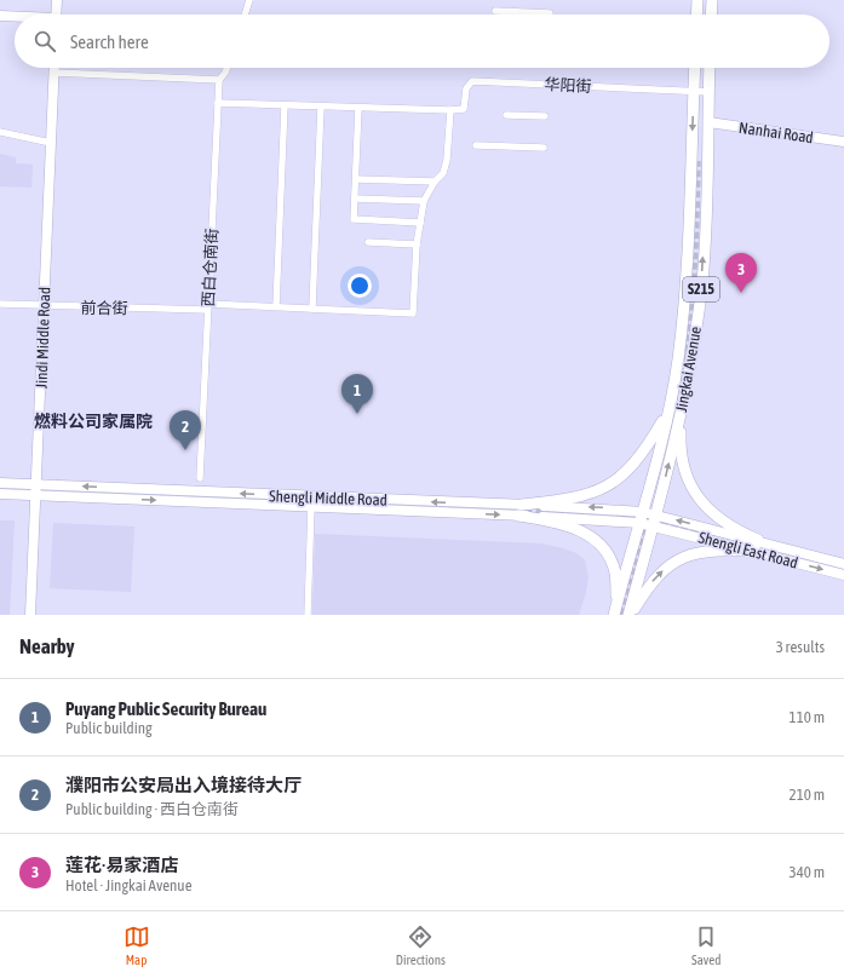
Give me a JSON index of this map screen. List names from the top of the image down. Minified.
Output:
{"streets":{"main road":["Nanhai Road","S215","Jindi Middle Road","Jingkai Avenue","Shengli Middle Road","Shengli East Road"],"street":["华阳街","西白仓南街","前合街"]},"crossings":[["华阳街","Jingkai Avenue"],["Nanhai Road","Jingkai Avenue"],["西白仓南街","前合街"],["前合街","Jindi Middle Road"],["Jindi Middle Road","Shengli Middle Road"],["Jingkai Avenue","Shengli Middle Road"],["Jingkai Avenue","Shengli East Road"],["Shengli Middle Road","Shengli East Road"]],"districts":["燃料公司家属院"],"page":{"search":"Search here","pins":["3","1","2"],"heading":["Nearby","3 results"],"list":[{"mark":"1","name":"Puyang Public Security Bureau","note":"Public building","value":"110 m"},{"mark":"2","name":"濮阳市公安局出入境接待大厅","note":"Public building · 西白仓南街","value":"210 m"},{"mark":"3","name":"莲花·易家酒店","note":"Hotel · Jingkai Avenue","value":"340 m"}],"nav":["Map","Directions","Saved"]}}
